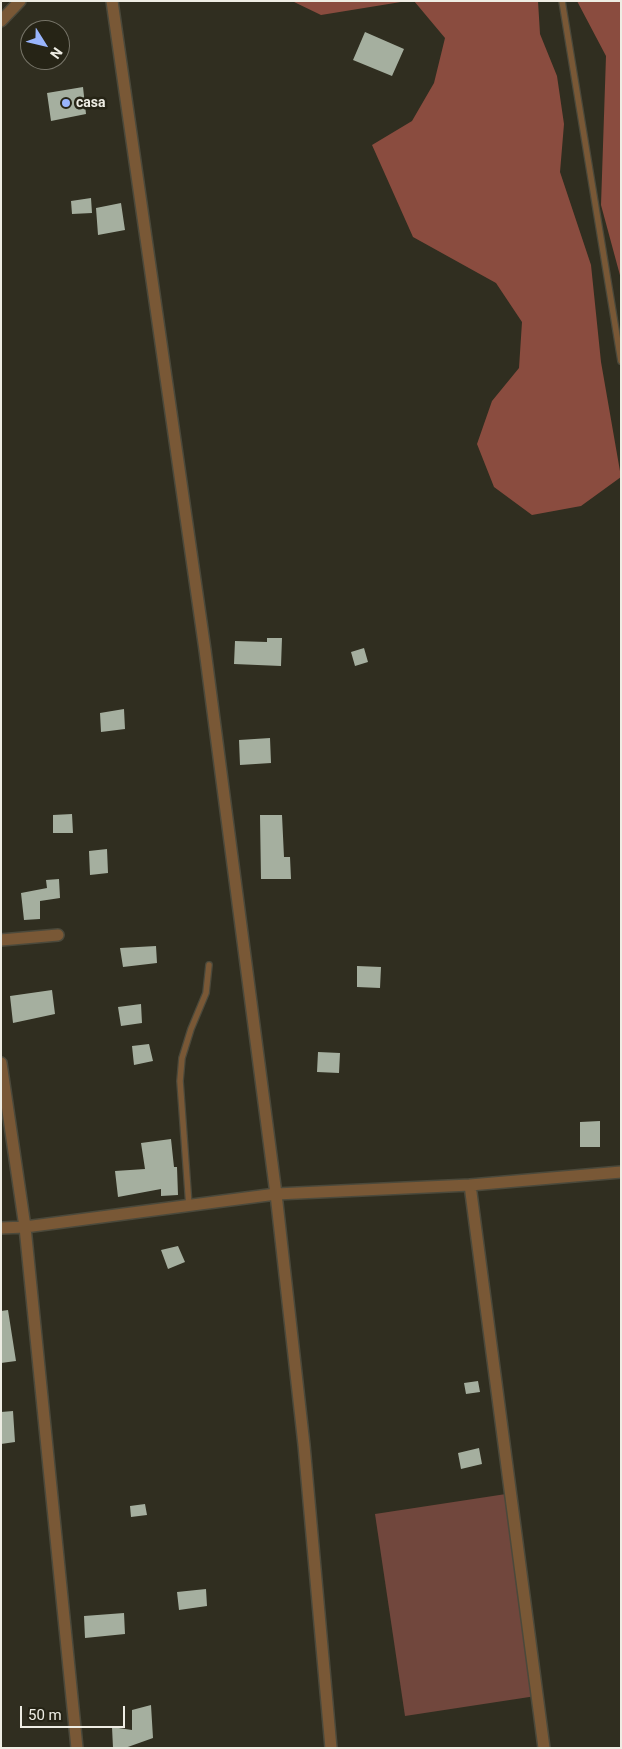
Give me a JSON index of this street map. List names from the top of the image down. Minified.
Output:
{"places":["casa"],"scale_bar":"50 m","north":"bottom right"}
